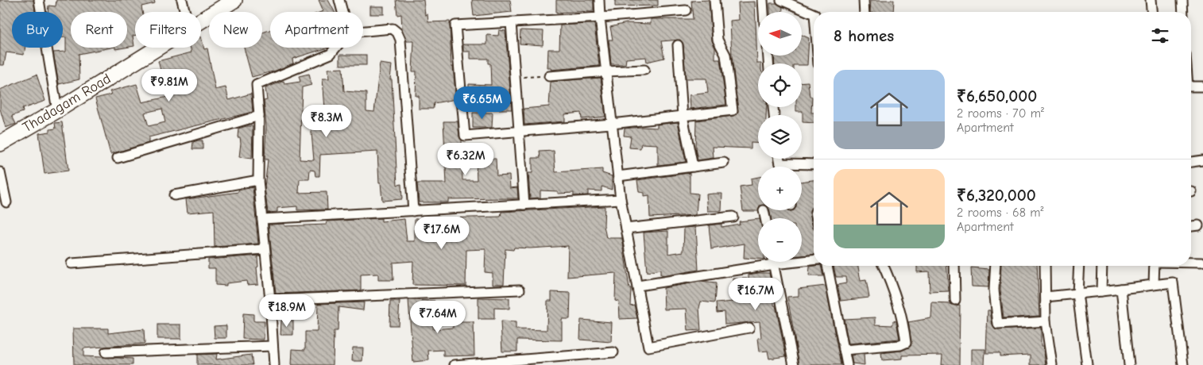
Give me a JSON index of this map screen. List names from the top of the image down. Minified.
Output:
{"streets":{"main road":["Thadagam Road"]},"north":"left","page":{"map_buttons":["+","−"],"chip":["Buy","Rent","Filters","New","Apartment"],"heading":"8 homes","list":[{"name":"₹6,650,000","note":"2 rooms · 70 m² · Apartment"},{"name":"₹6,320,000","note":"2 rooms · 68 m² · Apartment"}],"price":["₹9.81M","₹6.65M","₹8.3M","₹6.32M","₹17.6M","₹16.7M","₹18.9M","₹7.64M"]}}
